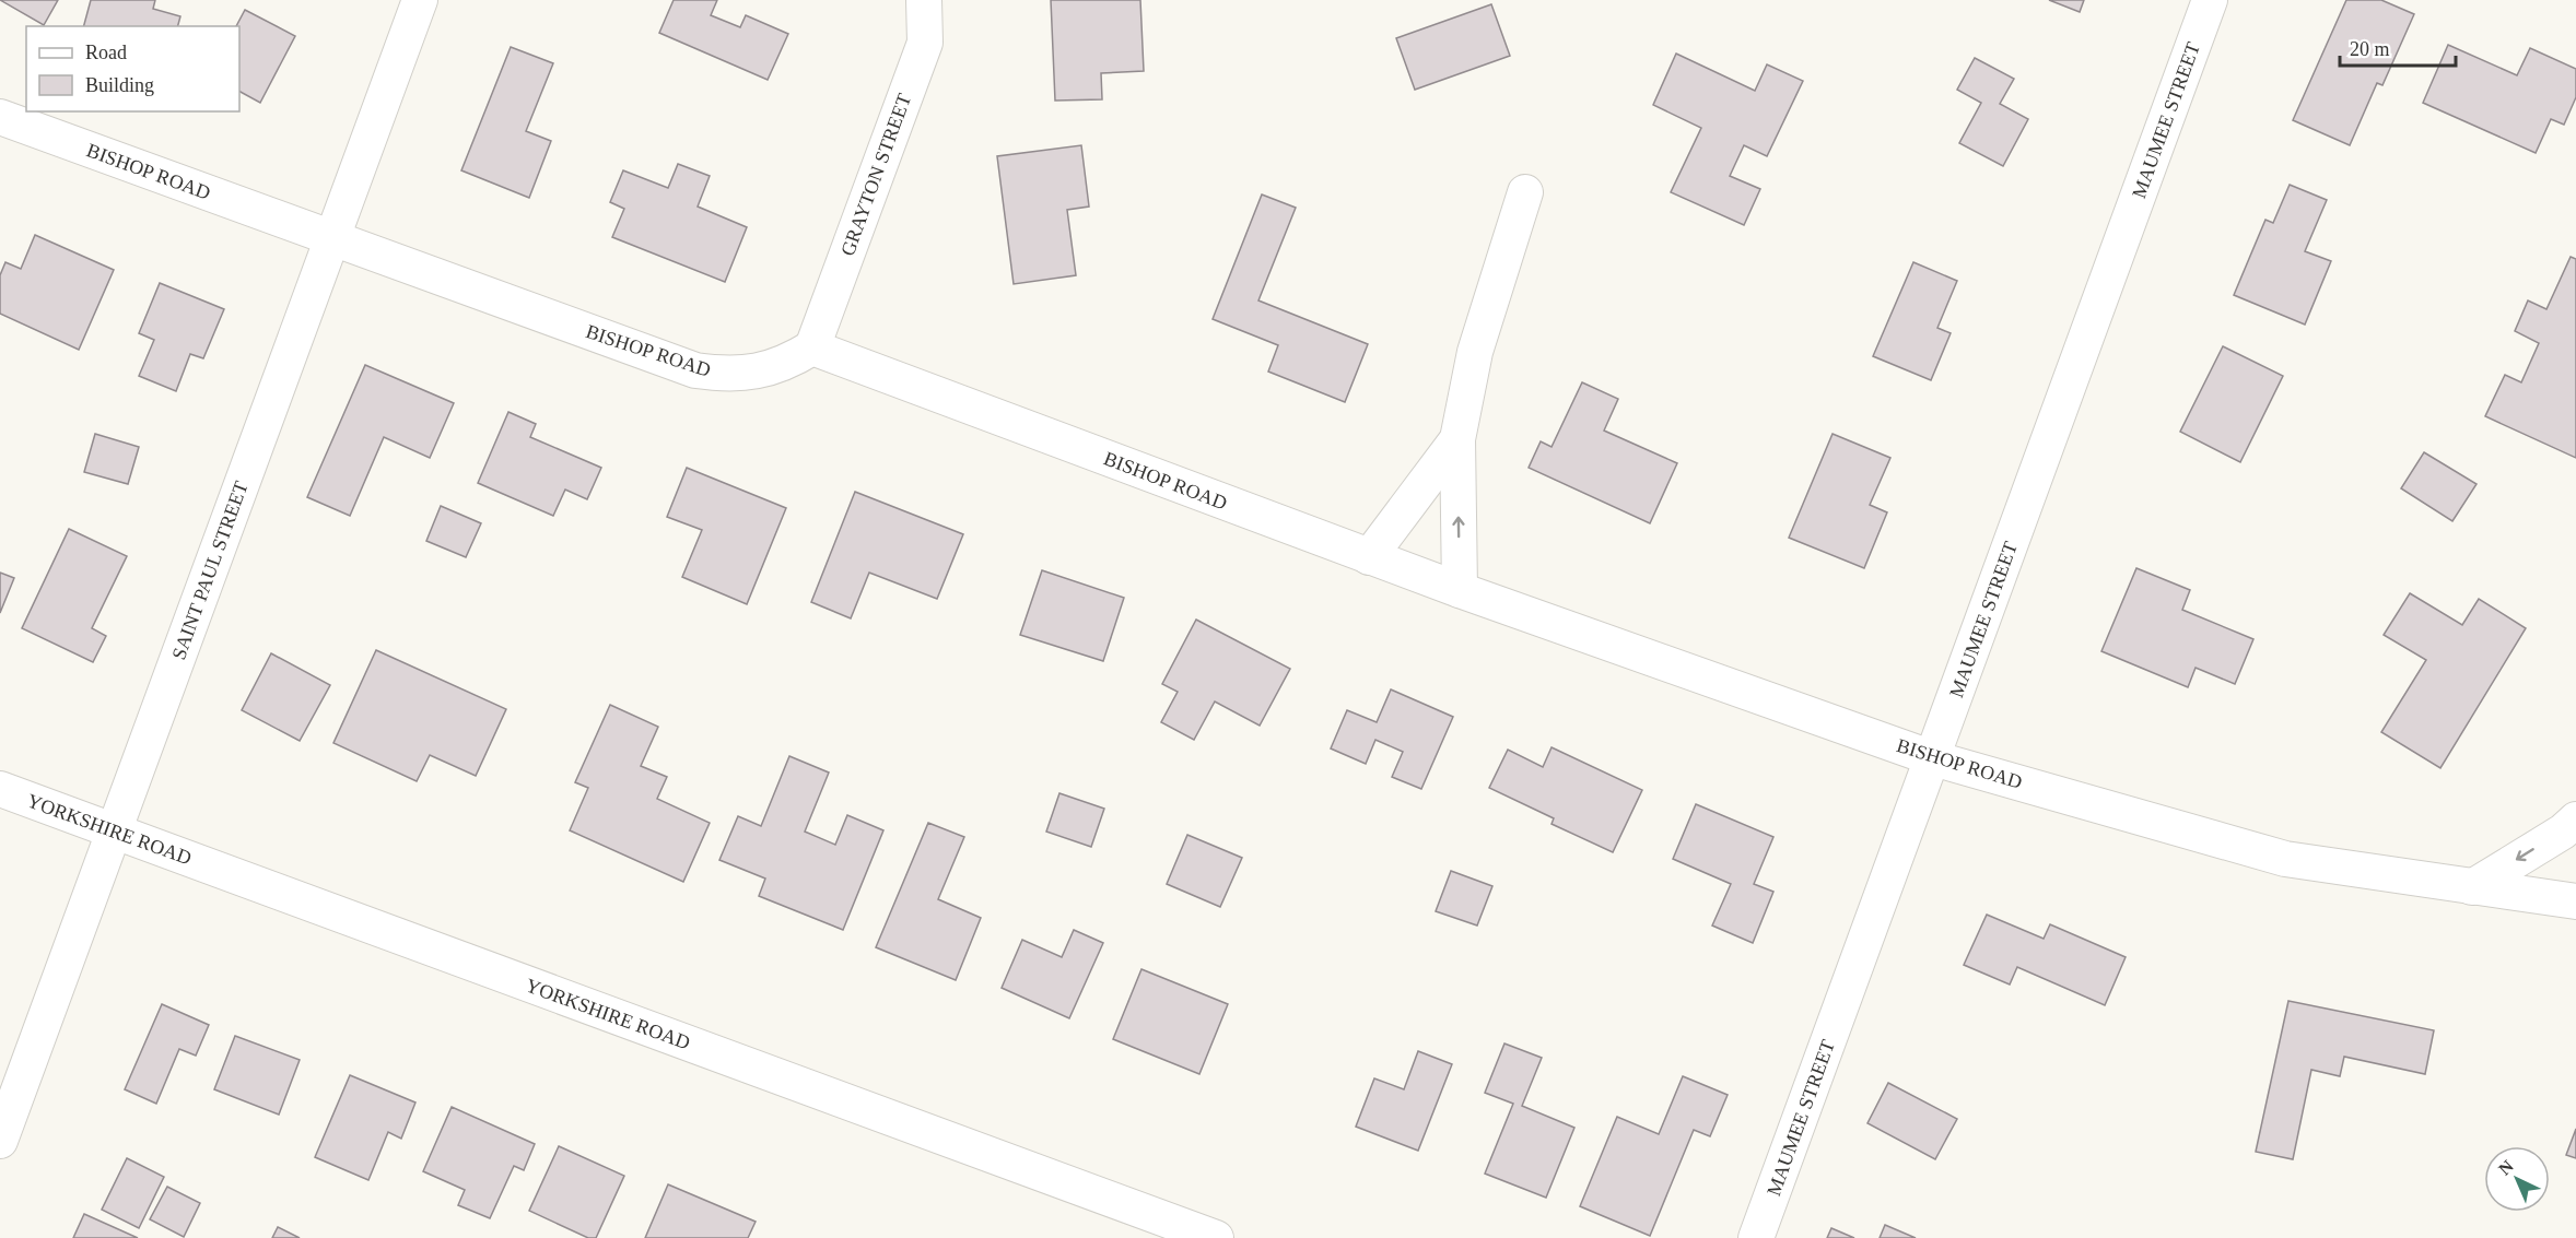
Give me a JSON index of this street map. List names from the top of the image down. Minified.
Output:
{"streets":{"street":["MAUMEE STREET","BISHOP ROAD","GRAYTON STREET","SAINT PAUL STREET","YORKSHIRE ROAD"]},"crossings":[["MAUMEE STREET","BISHOP ROAD"],["BISHOP ROAD","GRAYTON STREET"],["BISHOP ROAD","SAINT PAUL STREET"],["SAINT PAUL STREET","YORKSHIRE ROAD"]],"legend":["Road","Building"],"scale_bar":"20 m","north":"top left"}
